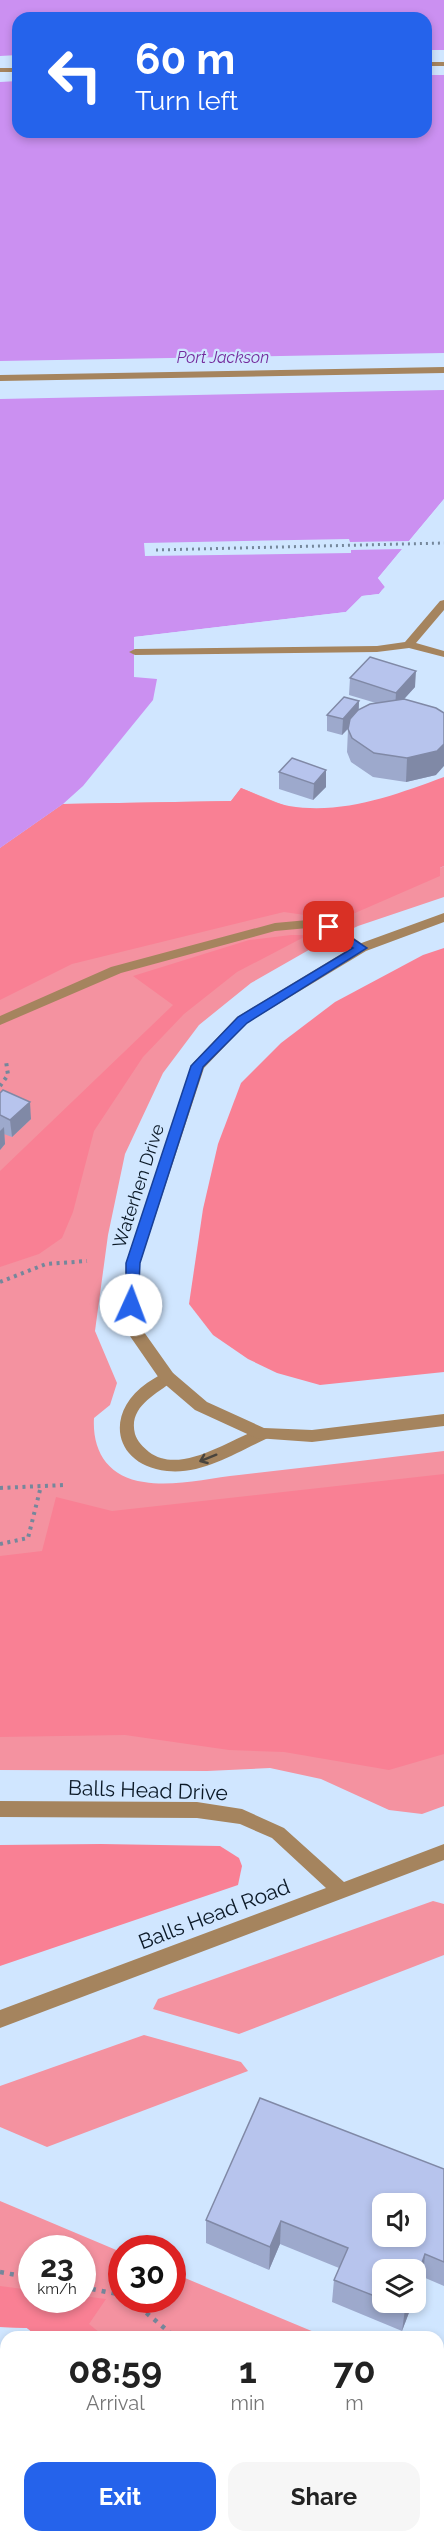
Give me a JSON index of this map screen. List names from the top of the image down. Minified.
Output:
{"streets":{"street":["Waterhen Drive","Balls Head Drive","Balls Head Road"]},"crossings":[["Balls Head Drive","Balls Head Road"]],"water":["Port Jackson"],"page":{"turn":["60 m","Turn left"],"speed":"23 km/h","limit":"30","eta":["08:59","Arrival","1","min","70","m"],"buttons":["Exit","Share"]}}
